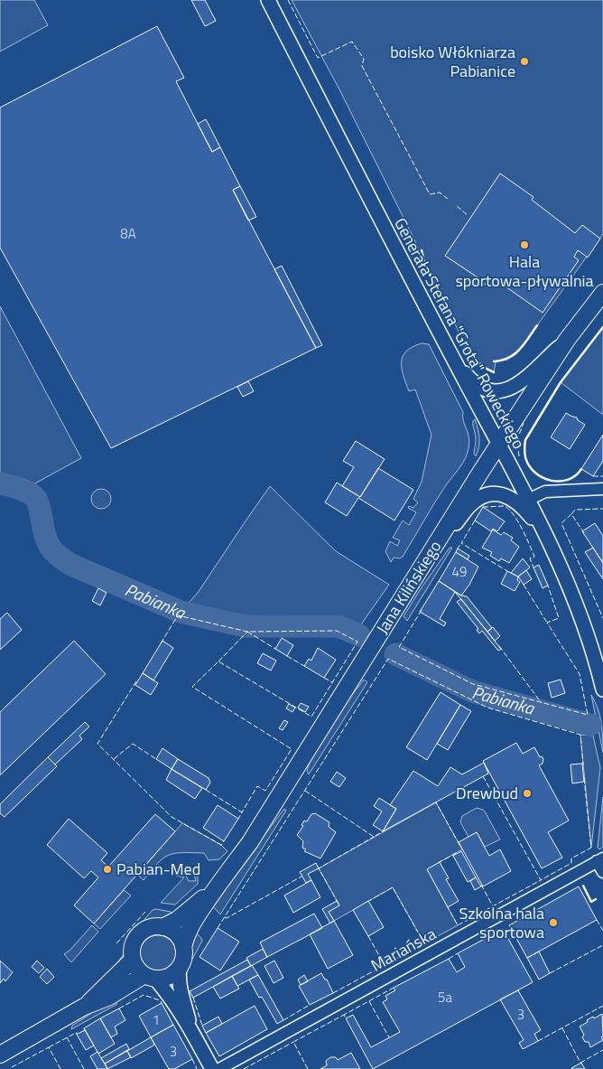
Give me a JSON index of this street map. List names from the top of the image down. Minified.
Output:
{"streets":{"main road":["Jana Kilińskiego"],"street":["Generała Stefana \"Grota\" Roweckiego","Mariańska"]},"crossings":[["Generała Stefana \"Grota\" Roweckiego","Jana Kilińskiego"]],"water":["Pabianka"],"places":["boisko Włókniarza Pabianice","Hala sportowa-pływalnia","Drewbud","Pabian-Med","Szkolna hala sportowa"],"house_numbers":["8A","49","5a","3","1","3"]}
